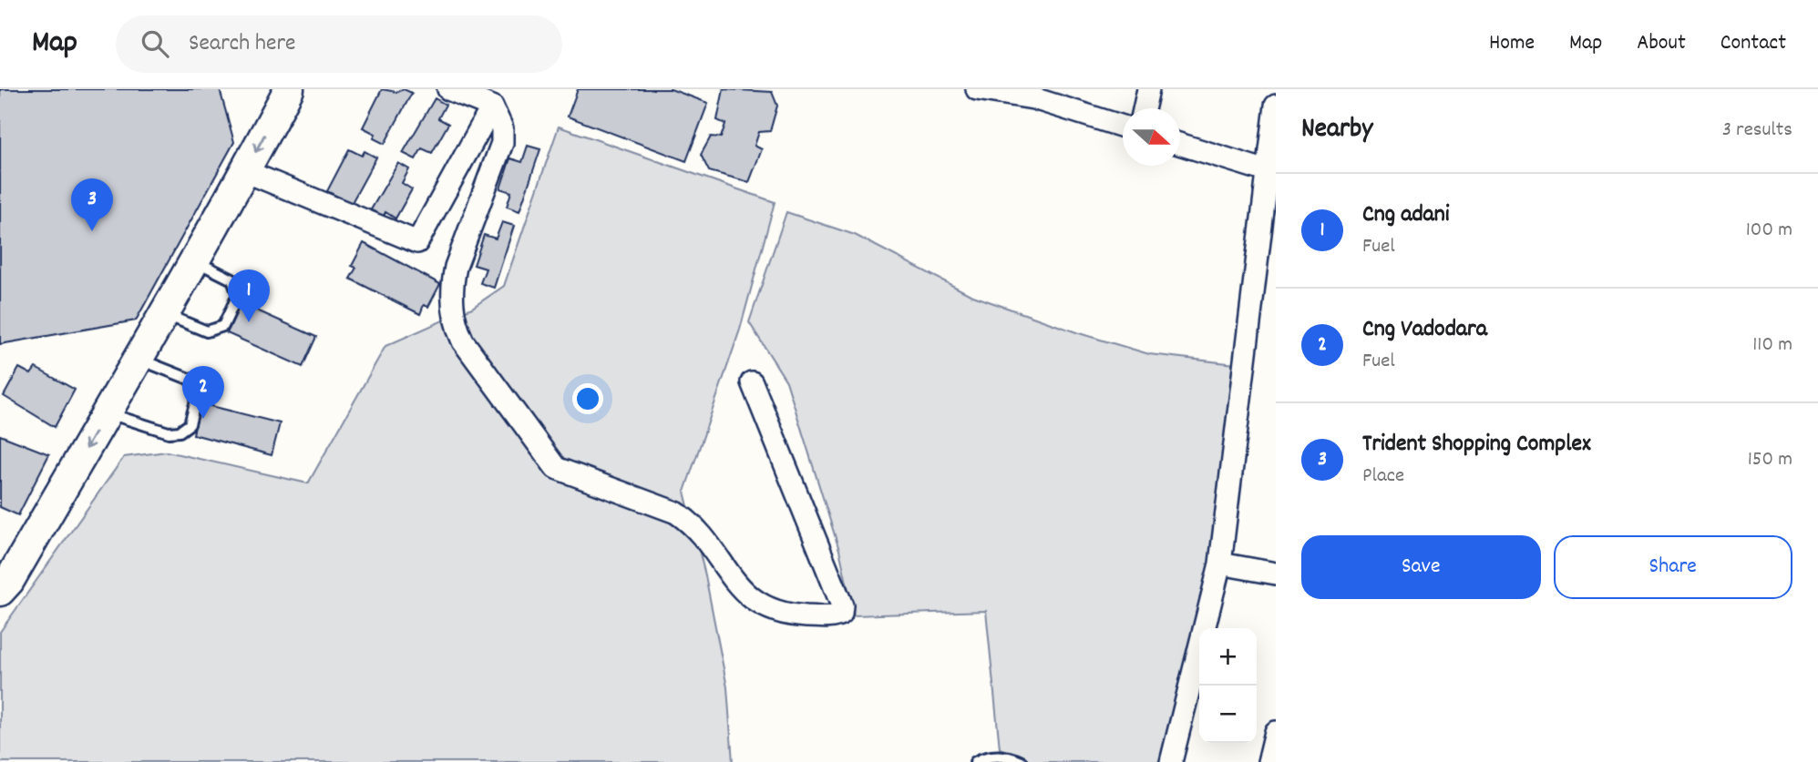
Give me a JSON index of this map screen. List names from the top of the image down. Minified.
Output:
{"north":"right","page":{"header":"Map","search":"Search here","nav":["Home","Map","About","Contact"],"heading":["Nearby","3 results"],"list":[{"mark":"1","name":"Cng adani","note":"Fuel","value":"100 m"},{"mark":"2","name":"Cng Vadodara","note":"Fuel","value":"110 m"},{"mark":"3","name":"Trident Shopping Complex","note":"Place","value":"150 m"}],"pins":["3","1","2"],"buttons":["Save","Share"],"map_buttons":["+","−"]}}
